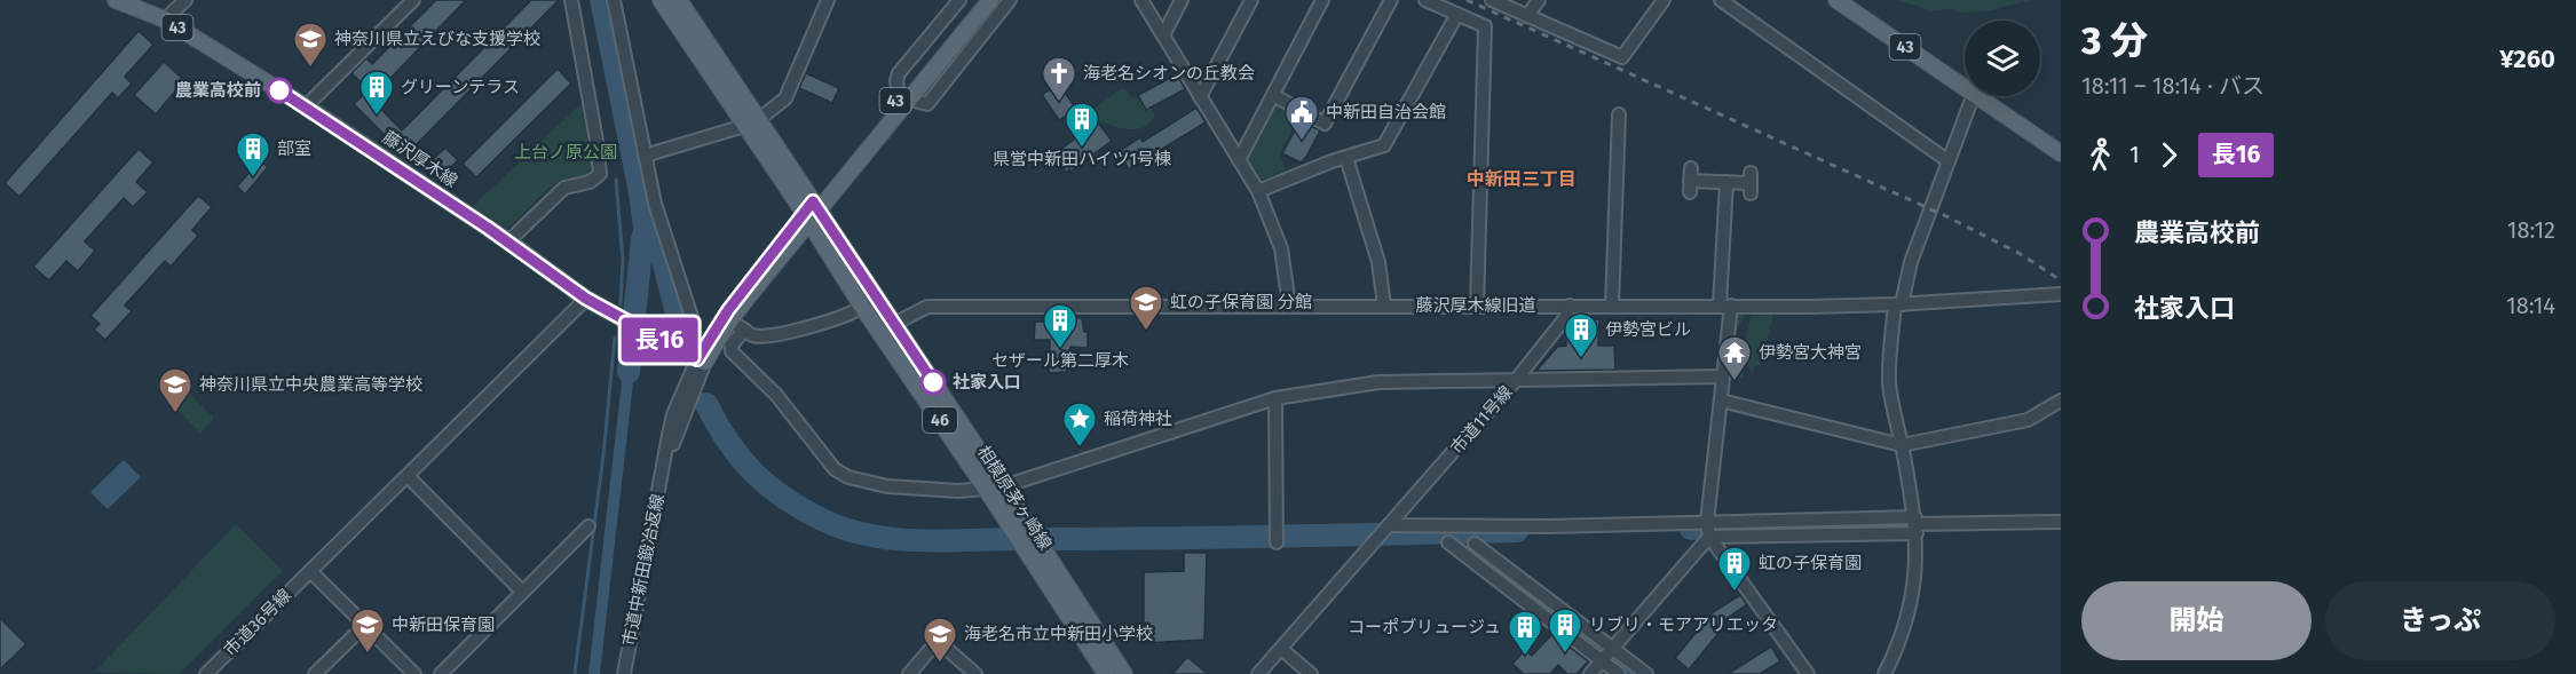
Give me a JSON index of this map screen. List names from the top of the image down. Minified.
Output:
{"streets":{"main road":["43","藤沢厚木線","46","相模原茅ヶ崎線"],"street":["藤沢厚木線旧道","市道11号線","市道中新田鍛冶返線","市道36号線"]},"crossings":[["43","藤沢厚木線"],["43","相模原茅ヶ崎線"],["43","市道中新田鍛冶返線"],["藤沢厚木線","市道中新田鍛冶返線"],["藤沢厚木線","市道36号線"],["藤沢厚木線旧道","市道11号線"],["藤沢厚木線旧道","相模原茅ヶ崎線"]],"districts":["中新田三丁目"],"parks":["上台ノ原公園"],"places":{"school or university":["神奈川県立えびな支援学校","虹の子保育園 分館","神奈川県立中央農業高等学校","中新田保育園","海老名市立中新田小学校"],"other":["農業高校前","社家入口"],"church":["海老名シオンの丘教会"],"building":["グリーンテラス","県営中新田ハイツ1号棟","部室","セザール第二厚木","伊勢宮ビル","虹の子保育園","リブリ・モアアリエッタ","コーポブリュージュ"],"public building":["中新田自治会館"],"temple":["伊勢宮大神宮"],"place":["稲荷神社"]},"lines":["bus line 長16"],"page":{"on_map":"長16","heading":["3 分","18:11 – 18:14 · バス","¥260"],"legs":["1","長16"],"list":[{"name":"農業高校前","value":"18:12"},{"name":"社家入口","value":"18:14"}],"buttons":["開始","きっぷ"]}}
